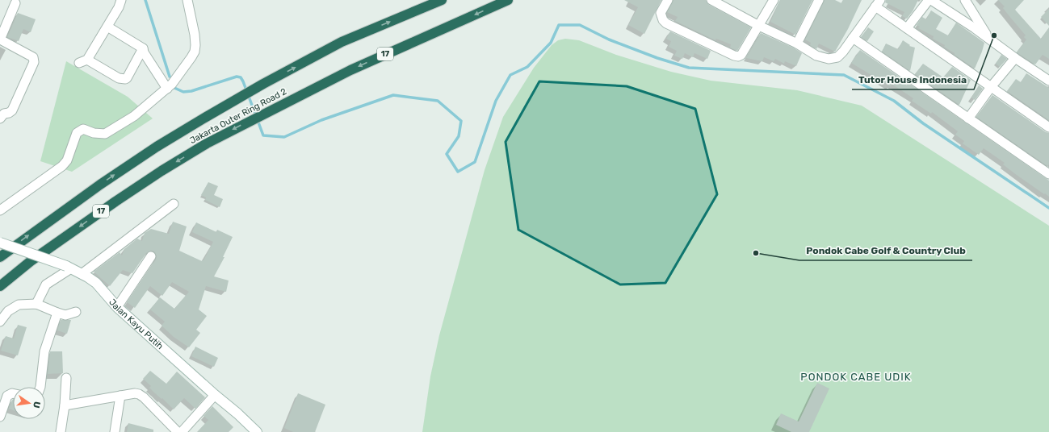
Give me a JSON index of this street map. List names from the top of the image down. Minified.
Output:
{"streets":{"highway":["17","Jakarta Outer Ring Road 2"],"street":["Jalan Kayu Putih"]},"districts":["PONDOK CABE UDIK"],"places":["Tutor House Indonesia","Pondok Cabe Golf & Country Club"],"north":"right"}
